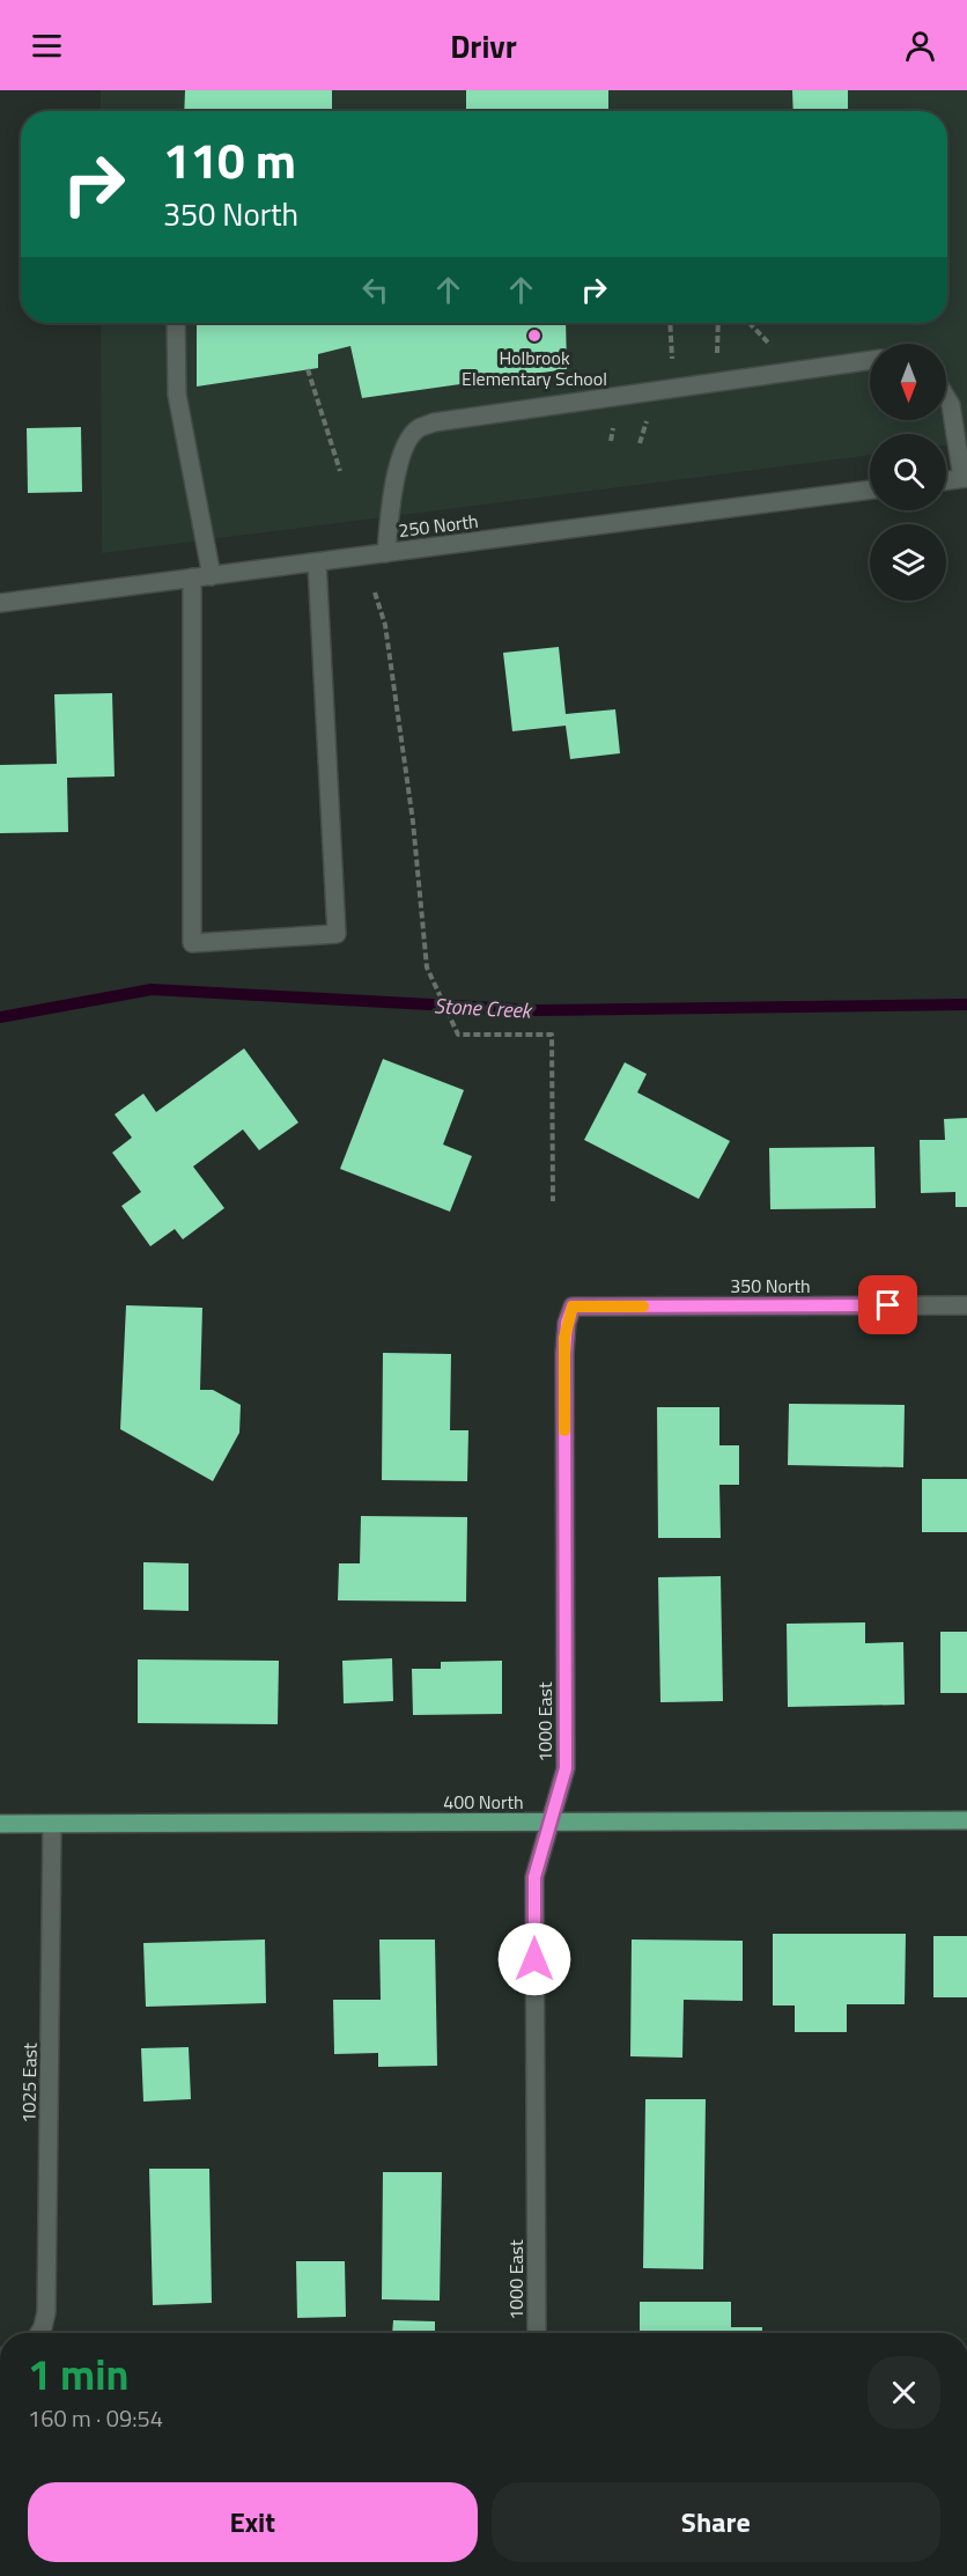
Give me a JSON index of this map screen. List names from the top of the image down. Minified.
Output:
{"streets":{"main road":["400 North"],"street":["250 North","350 North","1000 East","1025 East"]},"crossings":[["350 North","1000 East"],["1000 East","400 North"],["400 North","1025 East"]],"water":["Stone Creek"],"places":["Holbrook Elementary School"],"north":"bottom","page":{"header":"Drivr","turn":["110 m","350 North"],"heading":["1 min","160 m · 09:54"],"buttons":["Exit","Share"]}}
